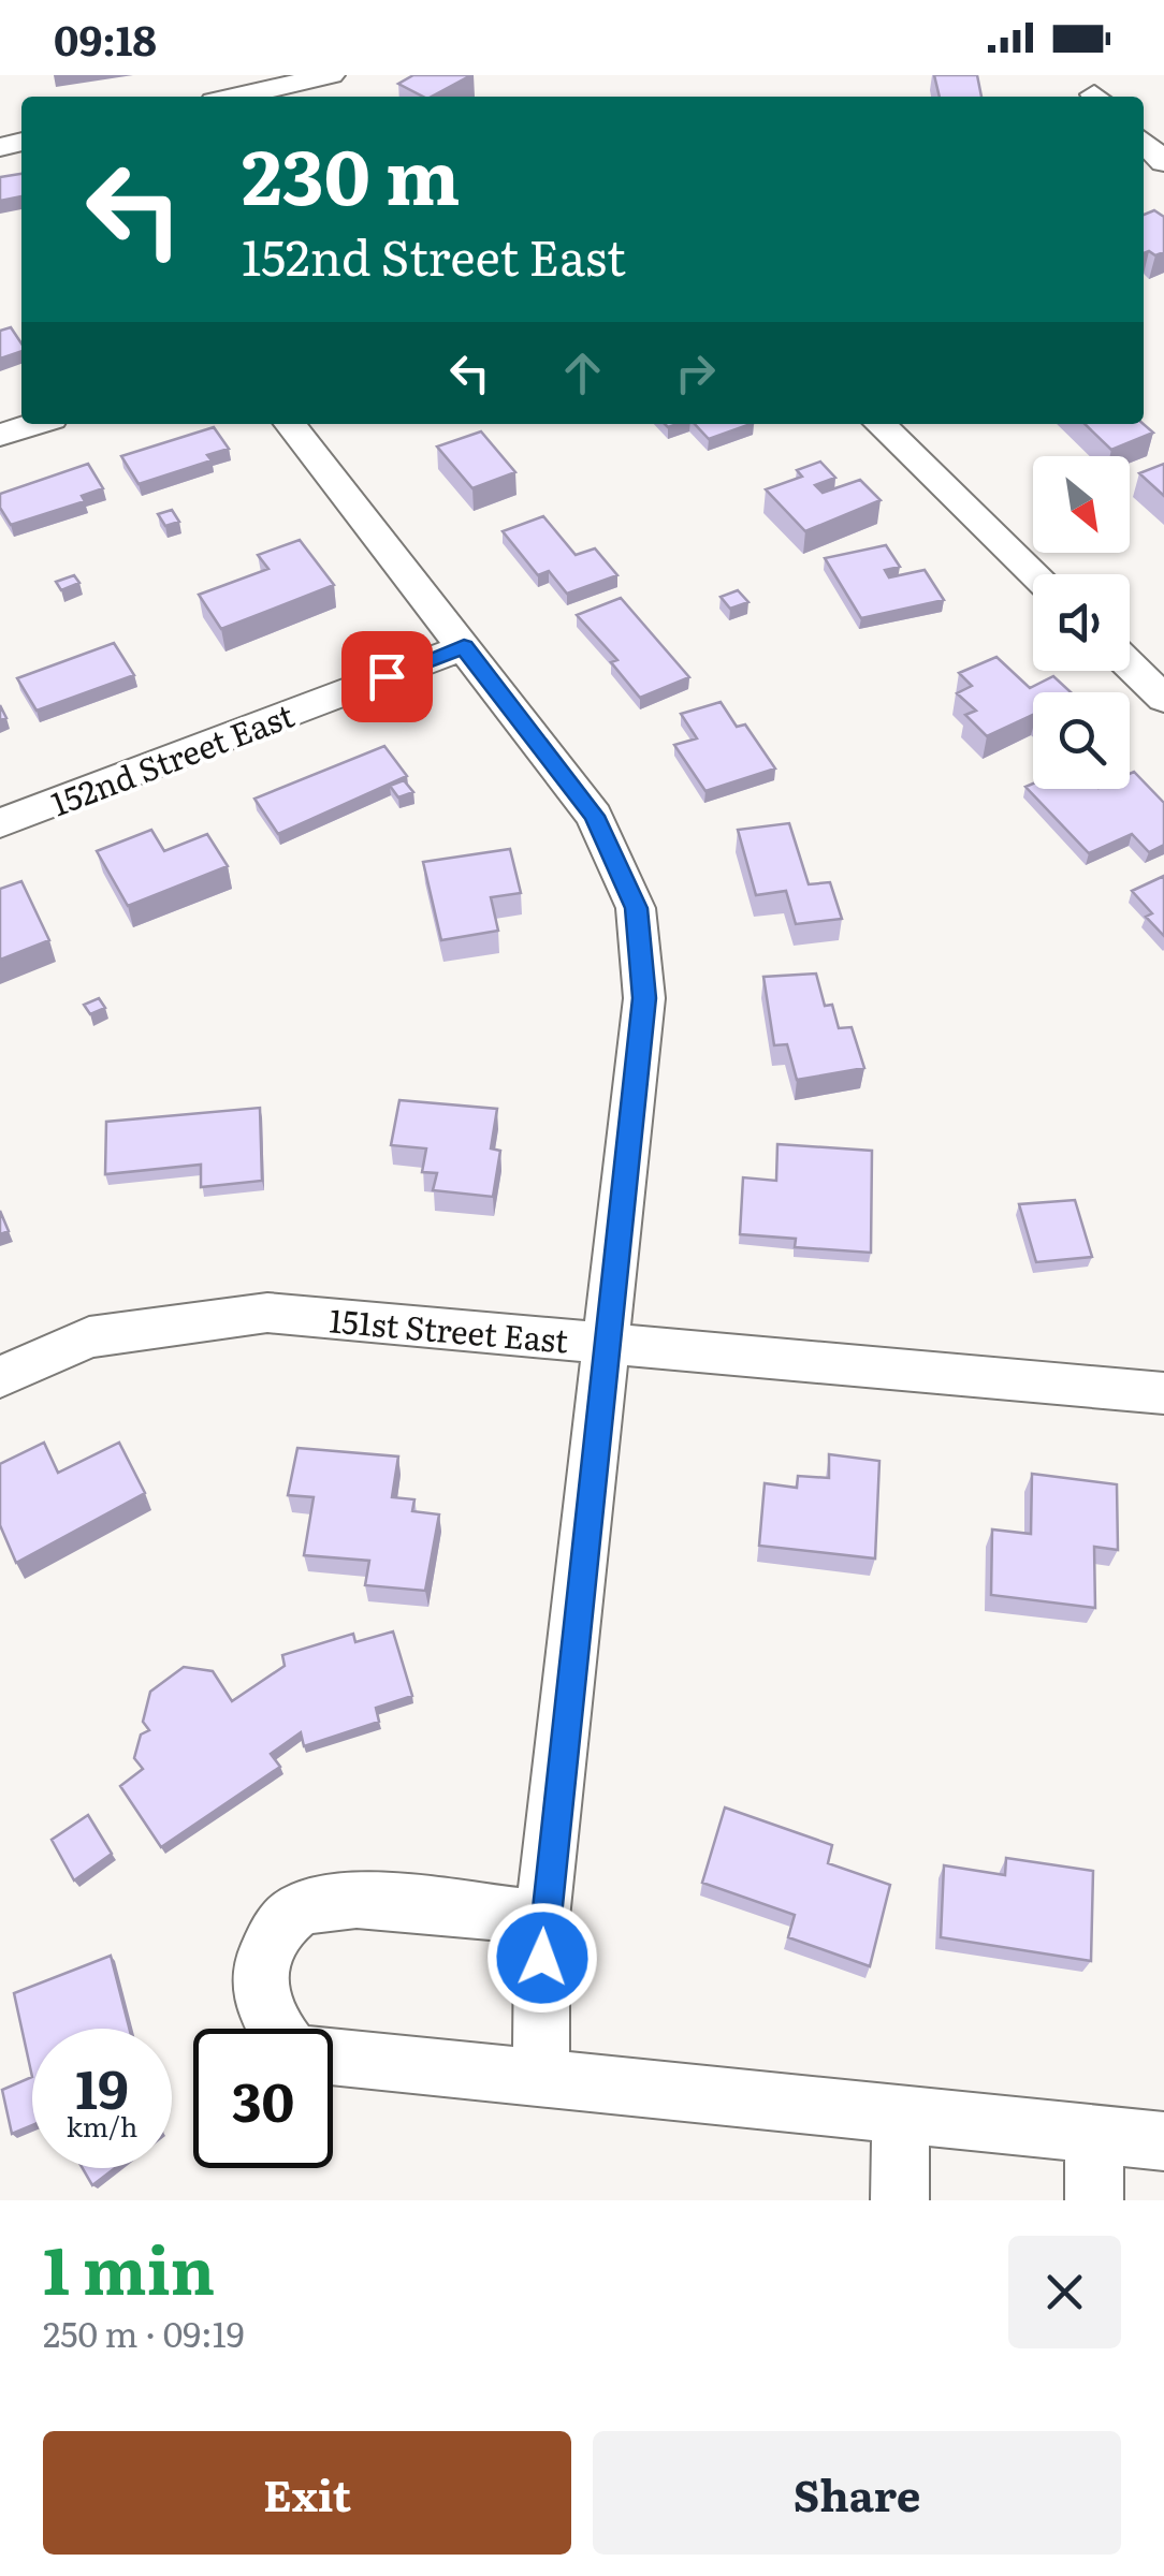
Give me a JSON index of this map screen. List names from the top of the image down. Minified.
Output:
{"streets":{"street":["152nd Street East","151st Street East"]},"north":"bottom right","page":{"status":"09:18","turn":["230 m","152nd Street East"],"speed":"19 km/h","limit":"30","heading":["1 min","250 m · 09:19"],"buttons":["Exit","Share"]}}
